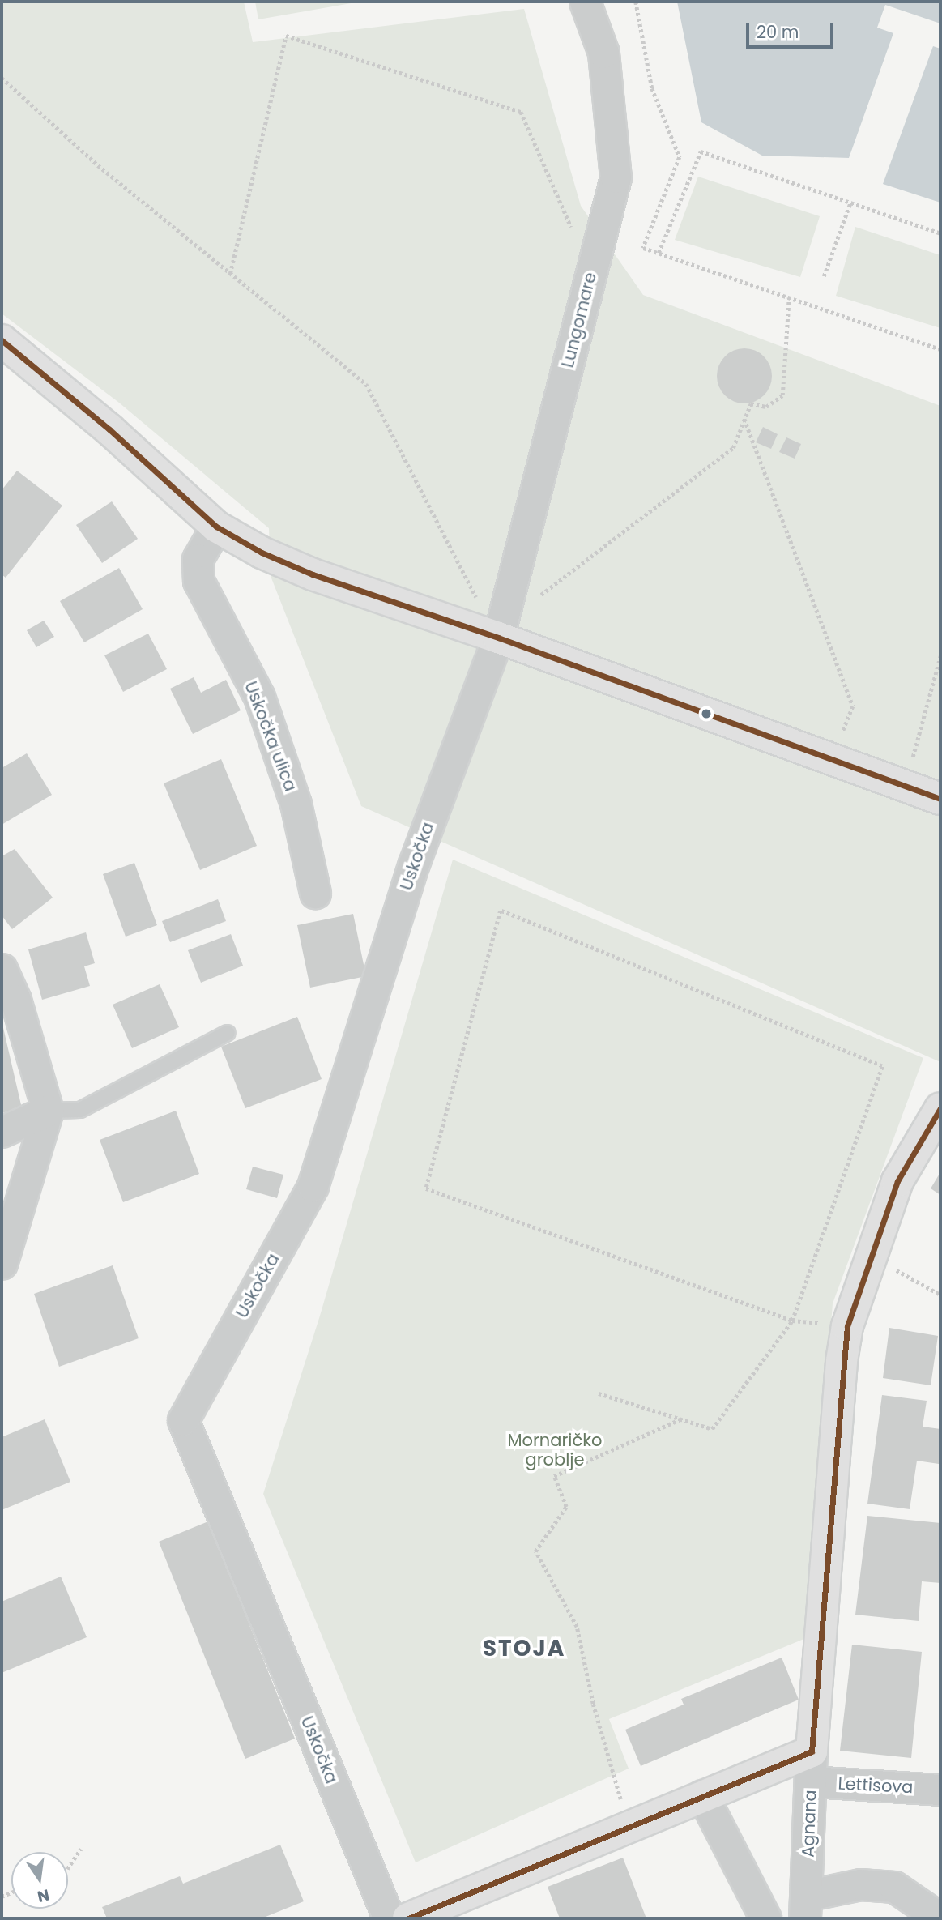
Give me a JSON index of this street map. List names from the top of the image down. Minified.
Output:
{"streets":{"street":["Lungomare","Uskočka ulica","Uskočka","Lettisova","Agnana"]},"crossings":[["Lungomare","Uskočka"],["Lettisova","Agnana"]],"districts":["STOJA"],"parks":["Mornaričko groblje"],"scale_bar":"20 m","north":"bottom"}
